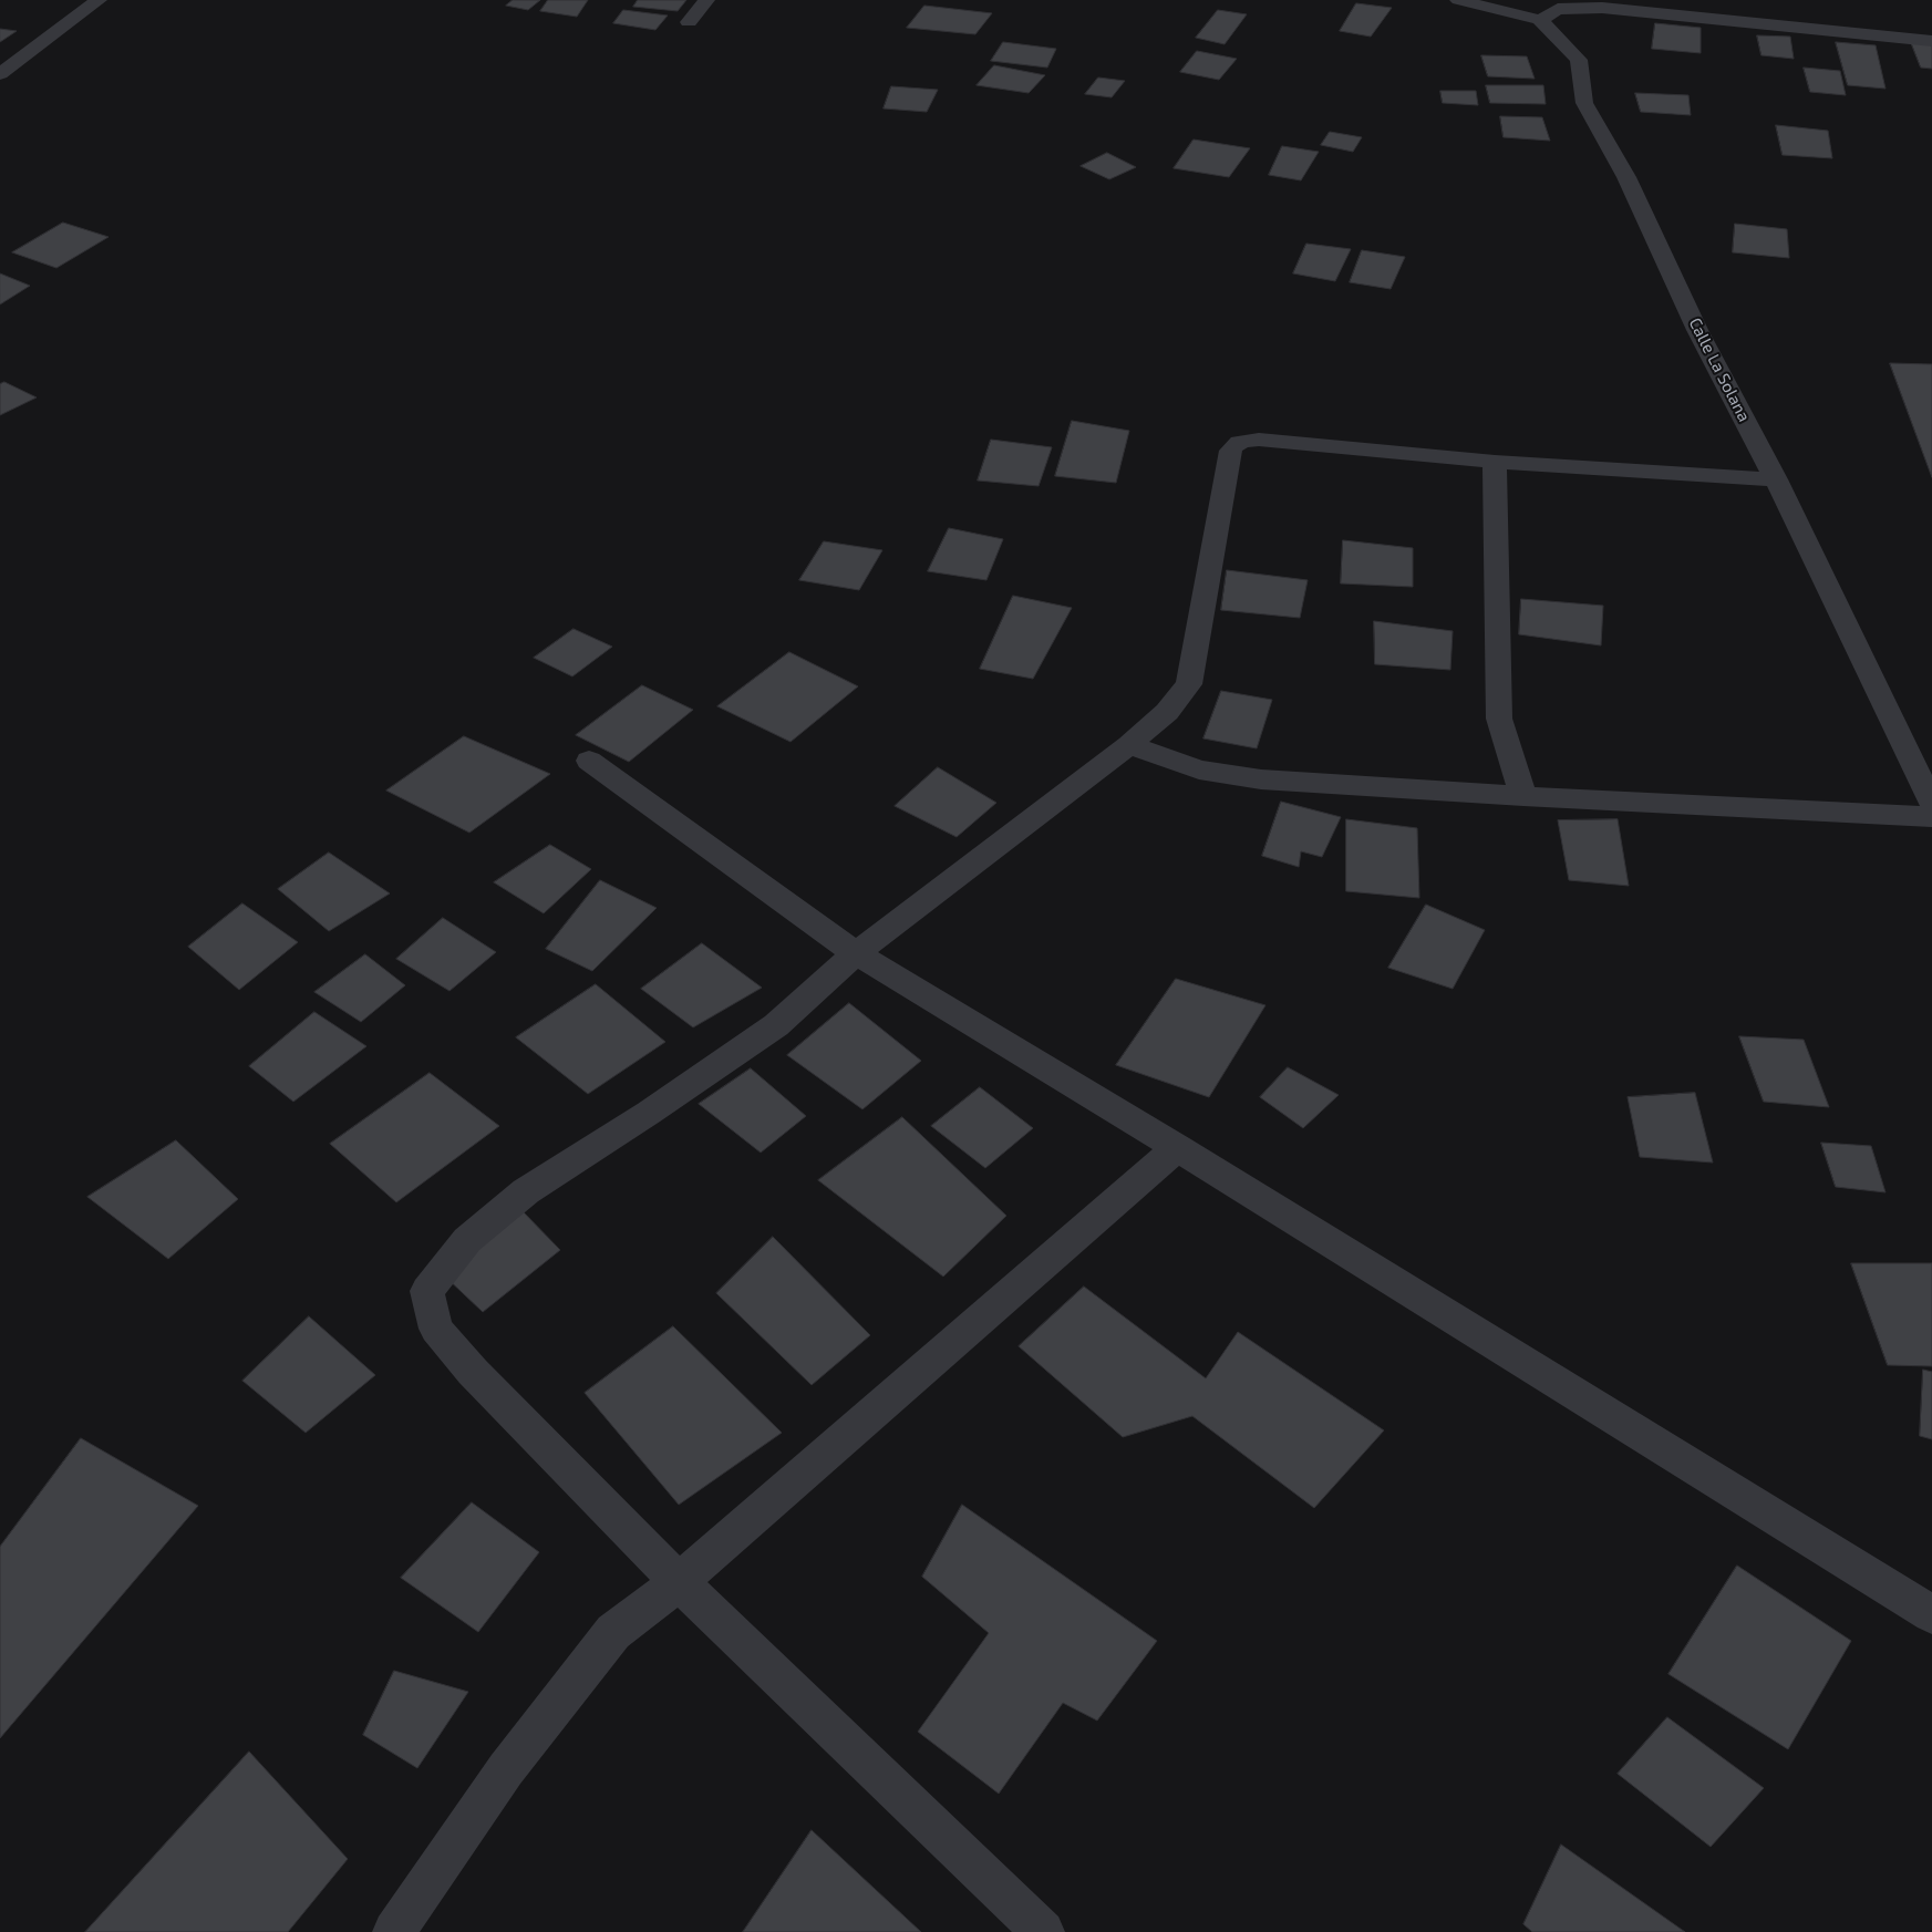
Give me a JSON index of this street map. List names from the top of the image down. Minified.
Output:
{"streets":{"street":["Calle La Solana"]}}
